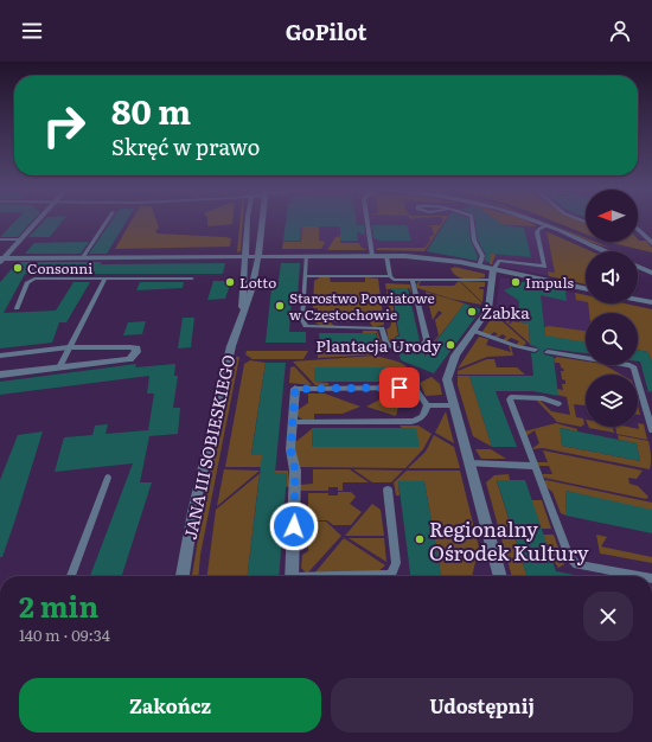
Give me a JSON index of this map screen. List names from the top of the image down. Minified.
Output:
{"streets":{"street":["JANA III SOBIESKIEGO"]},"places":["Consonni","Lotto","Impuls","Starostwo Powiatowe w Częstochowie","Żabka","Plantacja Urody","Regionalny Ośrodek Kultury"],"north":"left","page":{"header":"GoPilot","turn":["80 m","Skręć w prawo"],"heading":["2 min","140 m · 09:34"],"buttons":["Zakończ","Udostępnij"]}}
